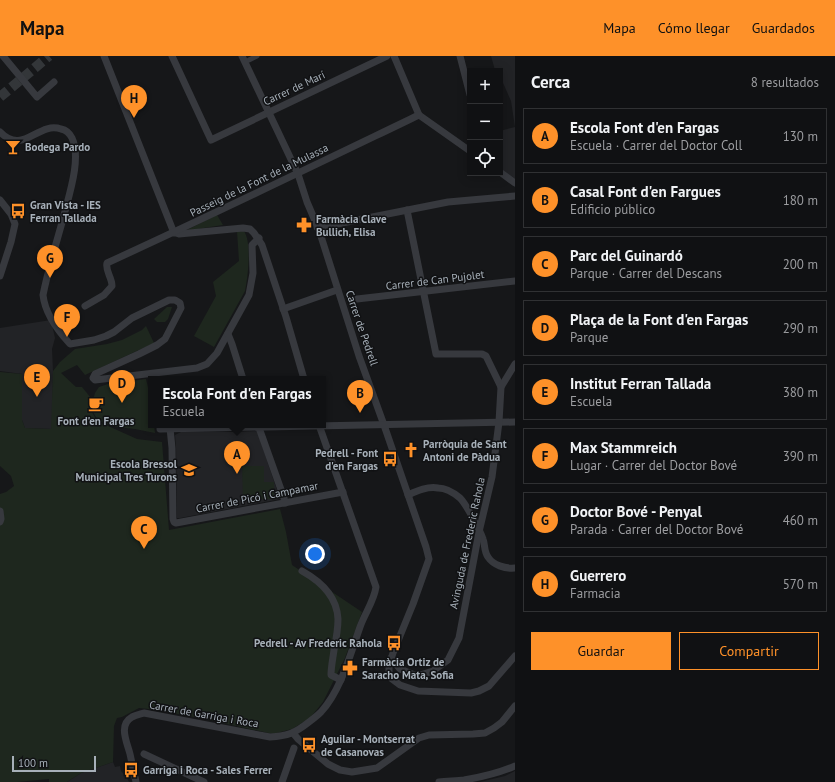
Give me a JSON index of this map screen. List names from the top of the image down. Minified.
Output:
{"streets":{"street":["Carrer de Marí","Passeig de la Font de la Mulassa","Carrer de Can Pujolet","Carrer de Pedrell","Carrer de Picó i Campamar","Avinguda de Frederic Rahola","Carrer de Garriga i Roca"]},"crossings":[["Carrer de Marí","Carrer de Pedrell"],["Passeig de la Font de la Mulassa","Carrer de Pedrell"],["Carrer de Pedrell","Avinguda de Frederic Rahola"]],"places":{"bar":["Bodega Pardo"],"bus stop":["Gran Vista - IES Ferran Tallada","Pedrell - Font d'en Fargas","Pedrell - Av Frederic Rahola","Aguilar - Montserrat de Casanovas","Garriga i Roca - Sales Ferrer"],"pharmacy":["Farmàcia Clave Bullich, Elisa","Farmàcia Ortiz de Saracho Mata, Sofia"],"cafe":["Font d'en Fargas"],"church":["Parròquia de Sant Antoni de Pàdua"],"school or university":["Escola Bressol Municipal Tres Turons"]},"scale_bar":"100 m","page":{"header":"Mapa","nav":["Mapa","Cómo llegar","Guardados"],"heading":["Cerca","8 resultados"],"map_buttons":["+","−"],"pins":["H","G","F","E","D","B","A","C"],"list":[{"mark":"A","name":"Escola Font d'en Fargas","note":"Escuela · Carrer del Doctor Coll","value":"130 m"},{"mark":"B","name":"Casal Font d'en Fargues","note":"Edificio público","value":"180 m"},{"mark":"C","name":"Parc del Guinardó","note":"Parque · Carrer del Descans","value":"200 m"},{"mark":"D","name":"Plaça de la Font d'en Fargas","note":"Parque","value":"290 m"},{"mark":"E","name":"Institut Ferran Tallada","note":"Escuela","value":"380 m"},{"mark":"F","name":"Max Stammreich","note":"Lugar · Carrer del Doctor Bové","value":"390 m"},{"mark":"G","name":"Doctor Bové - Penyal","note":"Parada · Carrer del Doctor Bové","value":"460 m"},{"mark":"H","name":"Guerrero","note":"Farmacia","value":"570 m"}],"popup":["Escola Font d'en Fargas","Escuela"],"buttons":["Guardar","Compartir"],"scale":"100 m"}}
